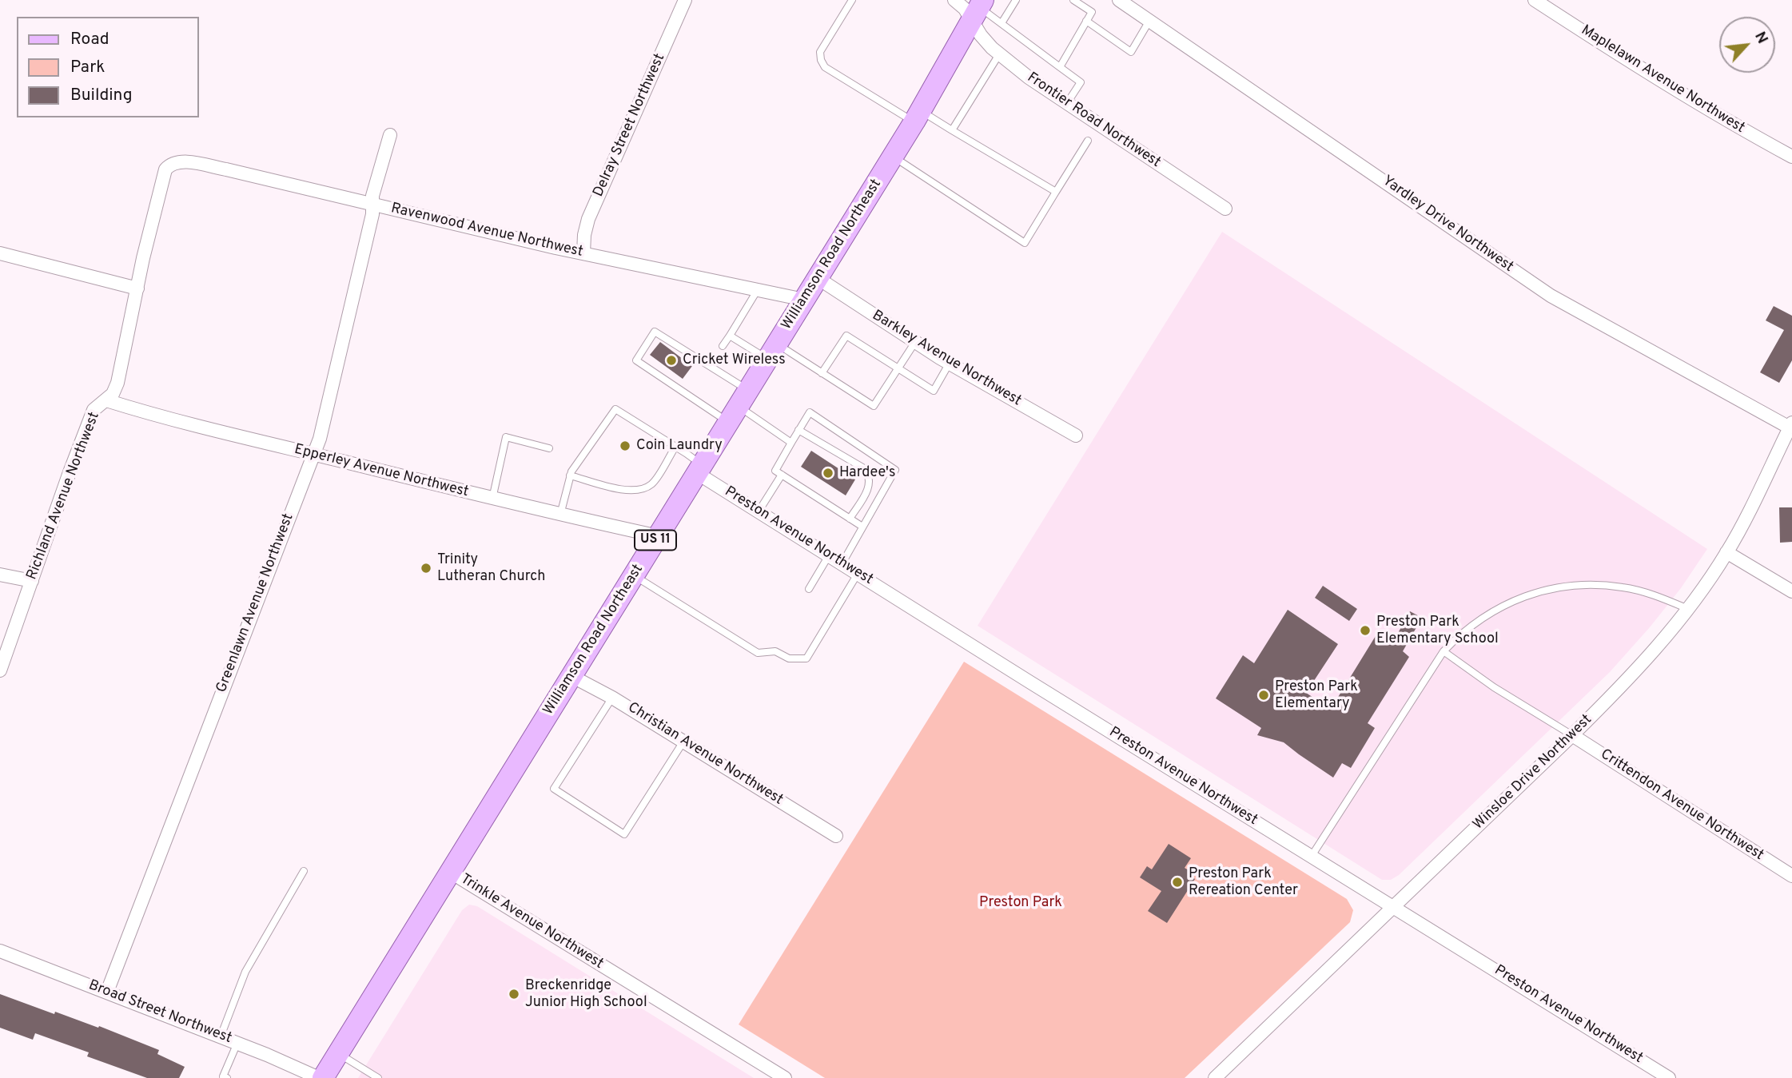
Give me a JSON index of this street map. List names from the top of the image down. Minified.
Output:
{"streets":{"main road":["Williamson Road Northeast","US 11"],"street":["Maplelawn Avenue Northwest","Frontier Road Northwest","Delray Street Northwest","Yardley Drive Northwest","Ravenwood Avenue Northwest","Barkley Avenue Northwest","Epperley Avenue Northwest","Richland Avenue Northwest","Preston Avenue Northwest","Greenlawn Avenue Northwest","Christian Avenue Northwest","Winsloe Drive Northwest","Crittendon Avenue Northwest","Trinkle Avenue Northwest","Broad Street Northwest"]},"crossings":[["Frontier Road Northwest","Williamson Road Northeast"],["Delray Street Northwest","Ravenwood Avenue Northwest"],["Yardley Drive Northwest","Winsloe Drive Northwest"],["Ravenwood Avenue Northwest","Williamson Road Northeast"],["Ravenwood Avenue Northwest","Richland Avenue Northwest"],["Ravenwood Avenue Northwest","Greenlawn Avenue Northwest"],["Williamson Road Northeast","Barkley Avenue Northwest"],["Williamson Road Northeast","Epperley Avenue Northwest"],["Williamson Road Northeast","Preston Avenue Northwest"],["Williamson Road Northeast","Christian Avenue Northwest"],["Williamson Road Northeast","Trinkle Avenue Northwest"],["Williamson Road Northeast","Broad Street Northwest"],["Epperley Avenue Northwest","Richland Avenue Northwest"],["Epperley Avenue Northwest","Greenlawn Avenue Northwest"],["Preston Avenue Northwest","Winsloe Drive Northwest"],["Greenlawn Avenue Northwest","Broad Street Northwest"],["Winsloe Drive Northwest","Crittendon Avenue Northwest"]],"parks":["Preston Park"],"places":["Cricket Wireless","Coin Laundry","Hardee's","Trinity Lutheran Church","Preston Park Elementary School","Preston Park Elementary","Preston Park Rereation Center","Breckenridge Junior High School"],"legend":["Road","Park","Building"],"north":"top right"}
